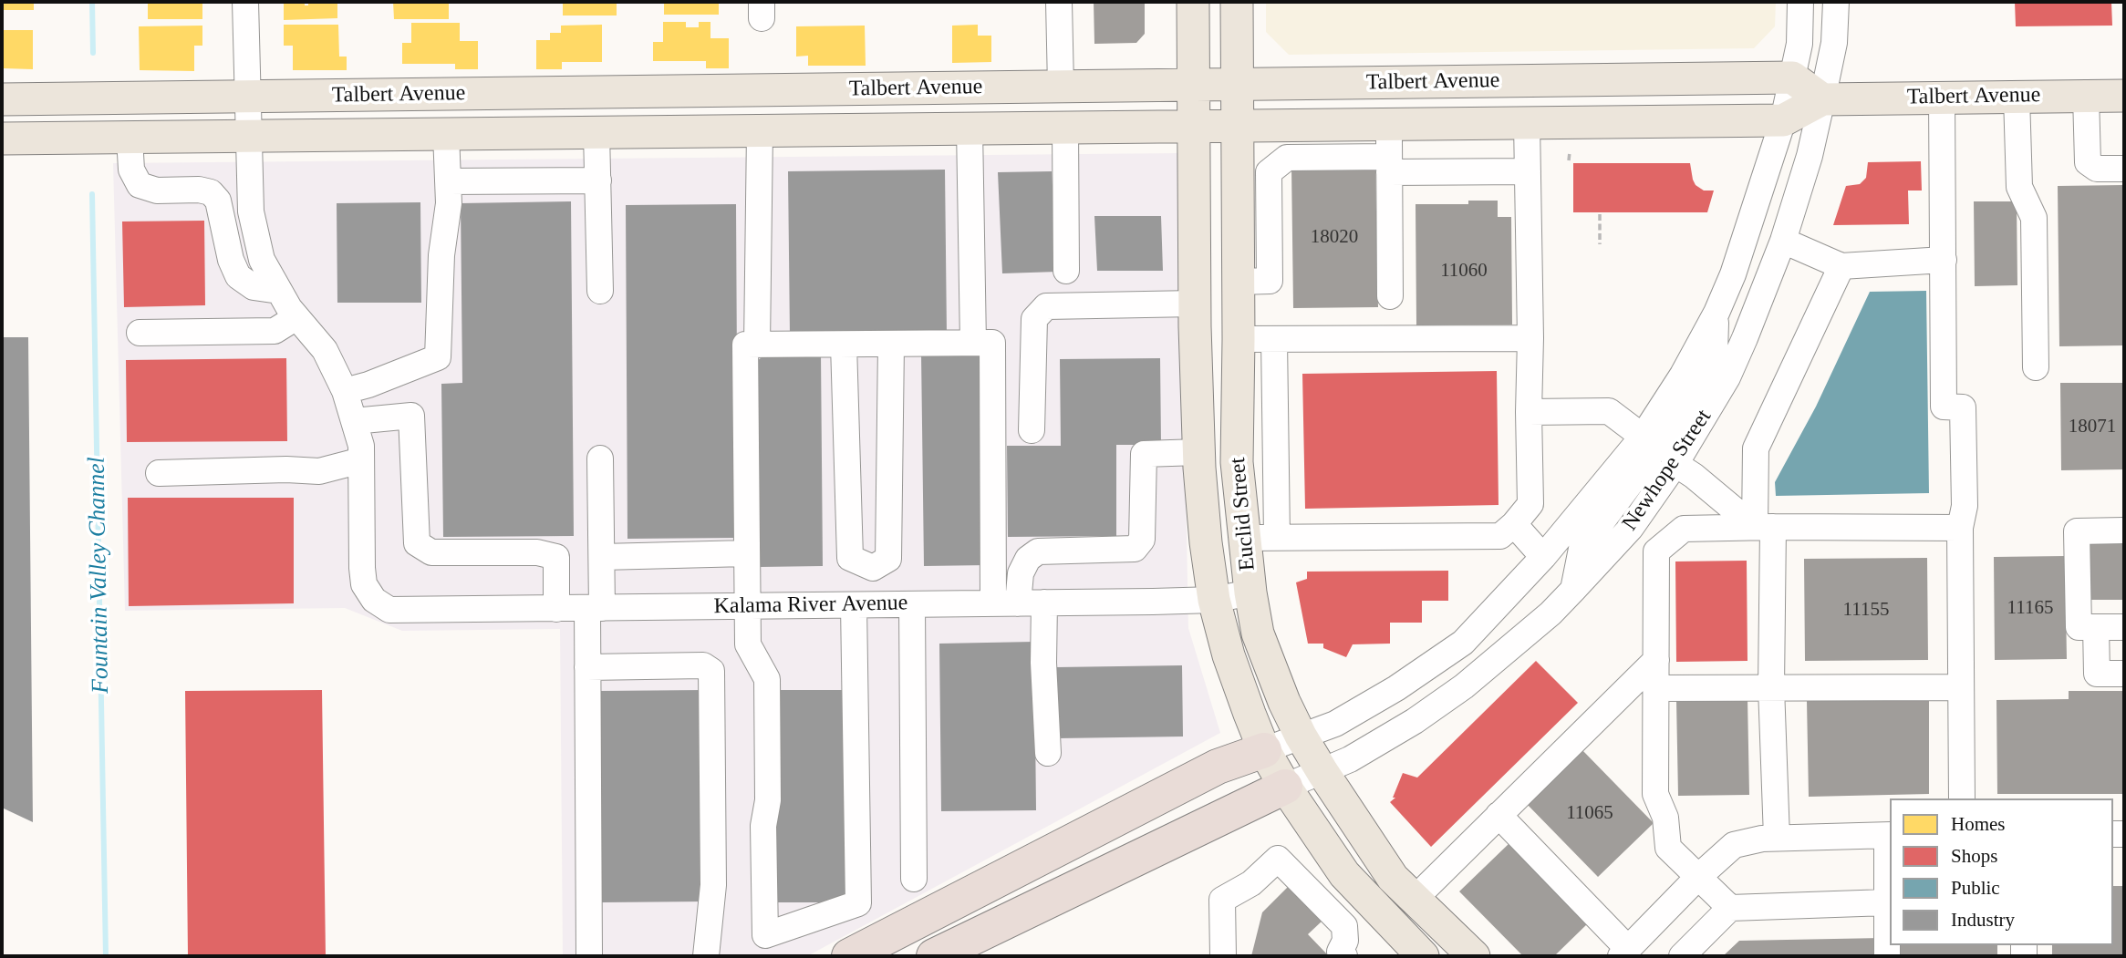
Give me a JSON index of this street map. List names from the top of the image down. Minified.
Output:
{"streets":{"main road":["Talbert Avenue","Euclid Street"],"street":["Newhope Street","Kalama River Avenue"]},"crossings":[["Talbert Avenue","Newhope Street"],["Talbert Avenue","Euclid Street"],["Newhope Street","Euclid Street"],["Euclid Street","Kalama River Avenue"]],"water":["Fountain Valley Channel"],"house_numbers":["18020","11060","18071","11165","11155","11065"],"legend":["Homes","Shops","Public","Industry"]}
